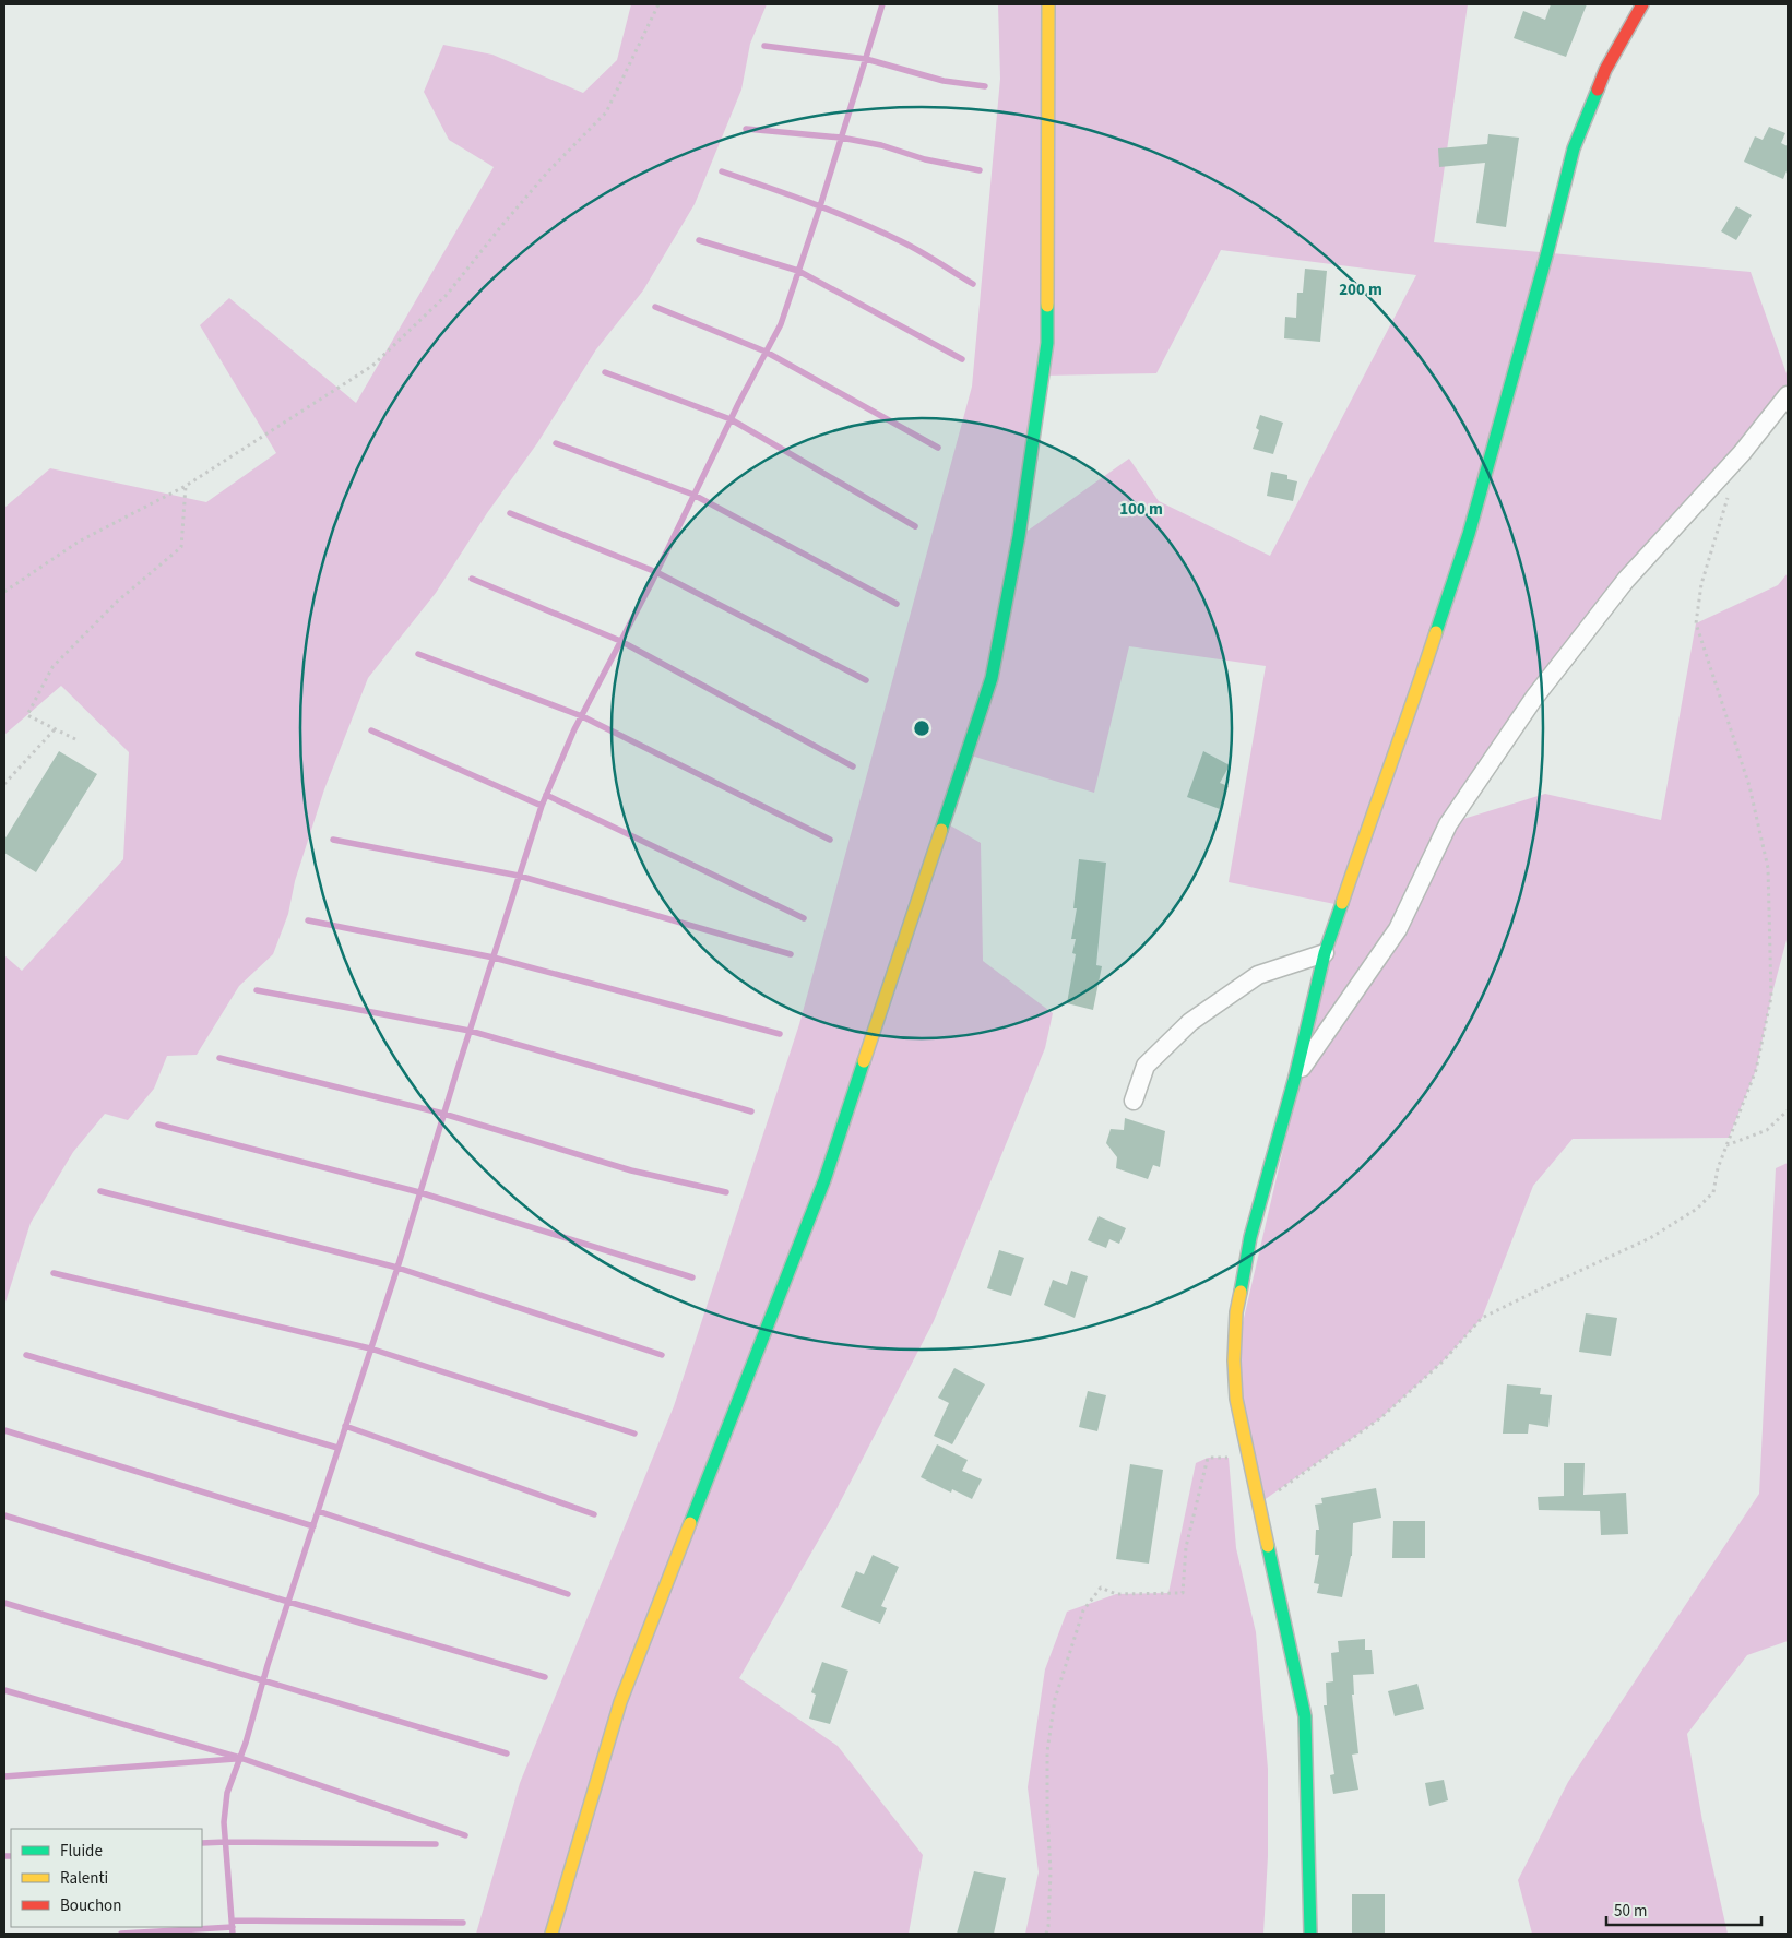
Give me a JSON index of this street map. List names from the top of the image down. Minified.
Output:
{"legend":["Fluide","Ralenti","Bouchon"],"scale_bar":"50 m","rings":["200 m","100 m"]}
